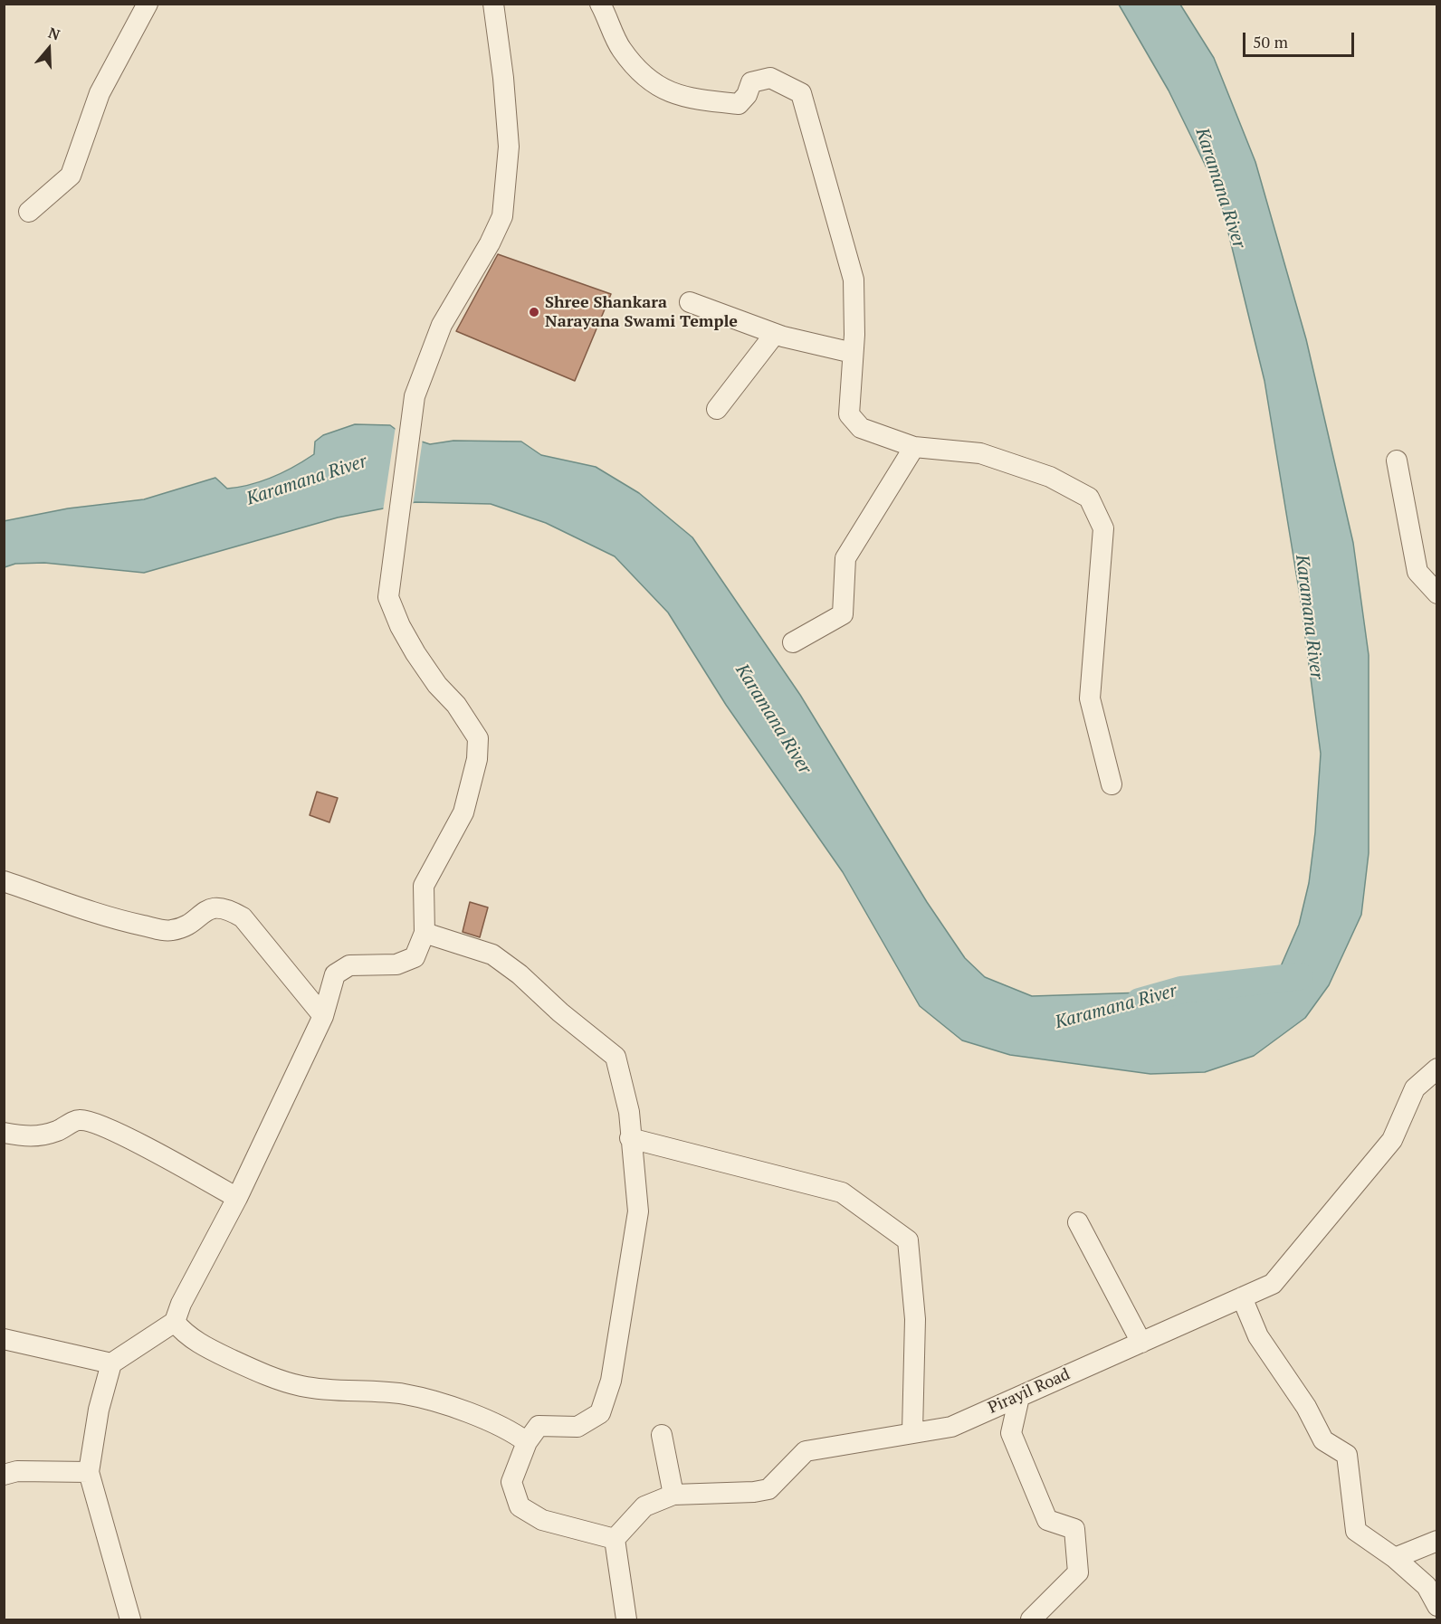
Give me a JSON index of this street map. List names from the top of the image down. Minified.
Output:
{"streets":{"street":["Pirayil Road"]},"water":["Karamana River"],"places":["Shree Shankara Narayana Swami Temple"],"scale_bar":"50 m","north":"top"}
